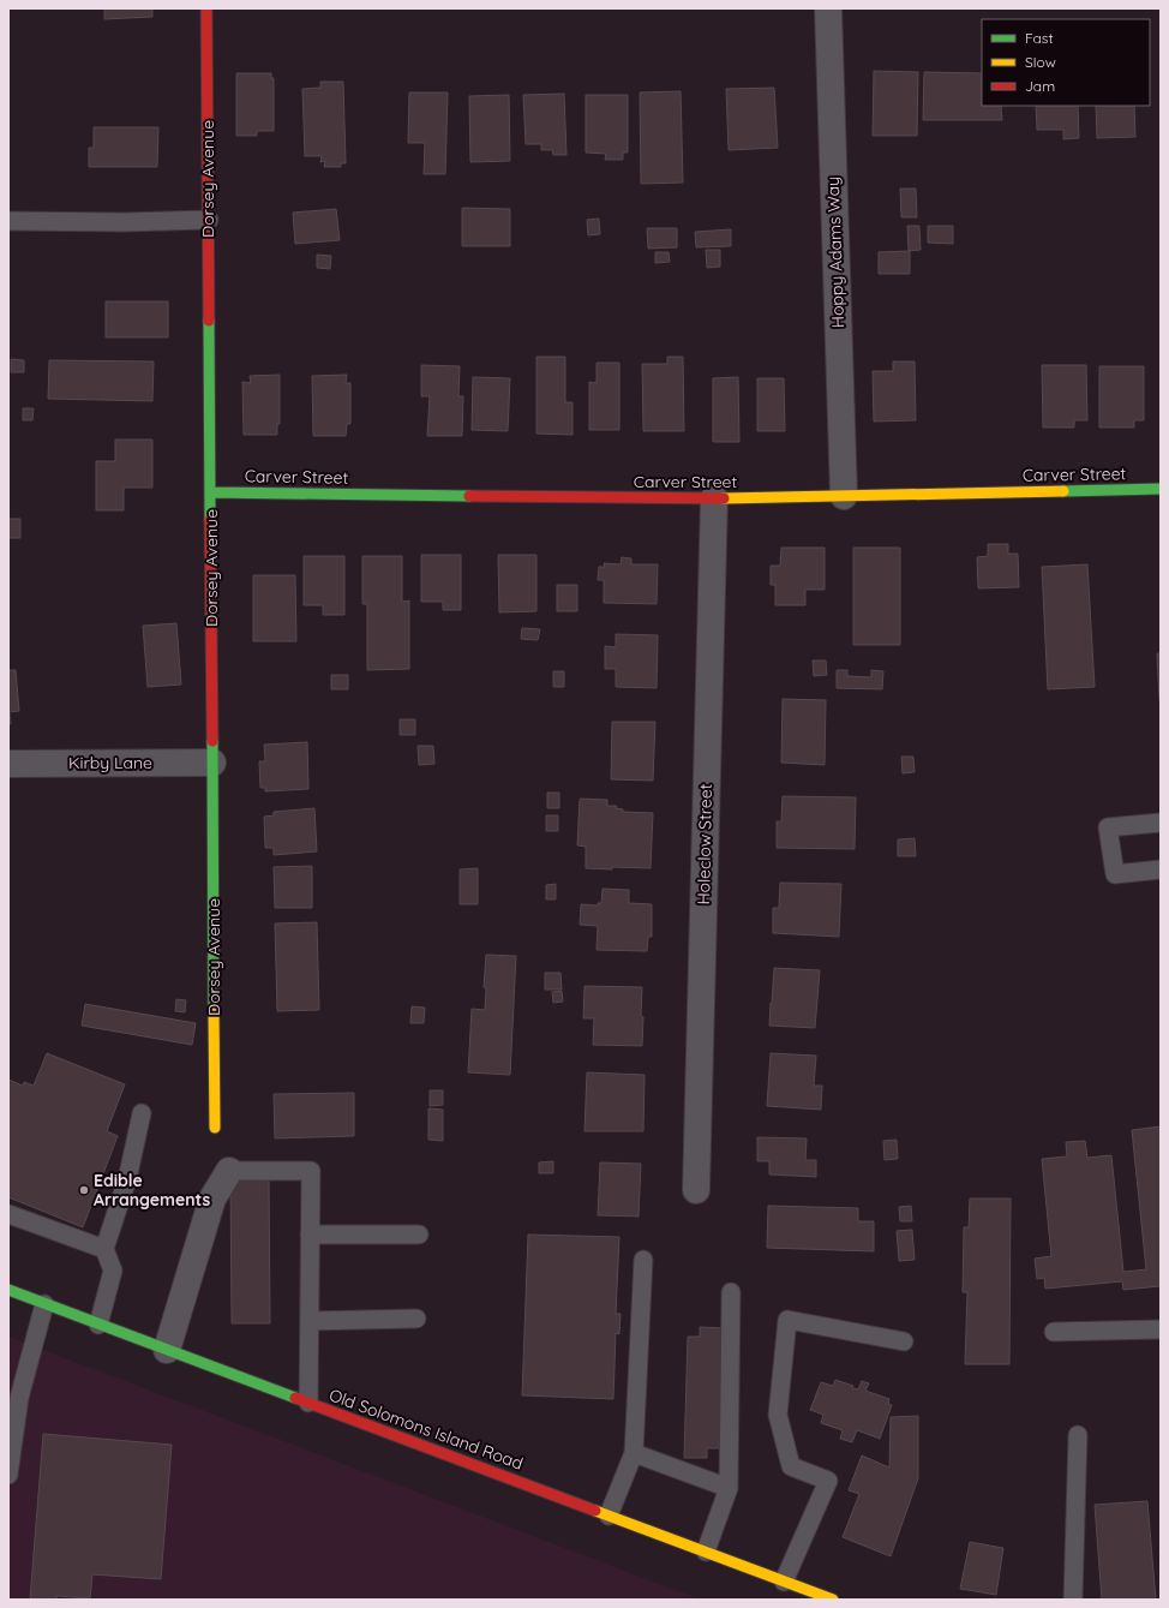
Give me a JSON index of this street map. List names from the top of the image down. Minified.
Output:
{"streets":{"street":["Dorsey Avenue","Hoppy Adams Way","Carver Street","Kirby Lane","Holeclow Street","Old Solomons Island Road"]},"crossings":[["Dorsey Avenue","Carver Street"],["Dorsey Avenue","Kirby Lane"],["Hoppy Adams Way","Carver Street"],["Carver Street","Holeclow Street"]],"places":["Edible Arrangements"],"legend":["Fast","Slow","Jam"]}
